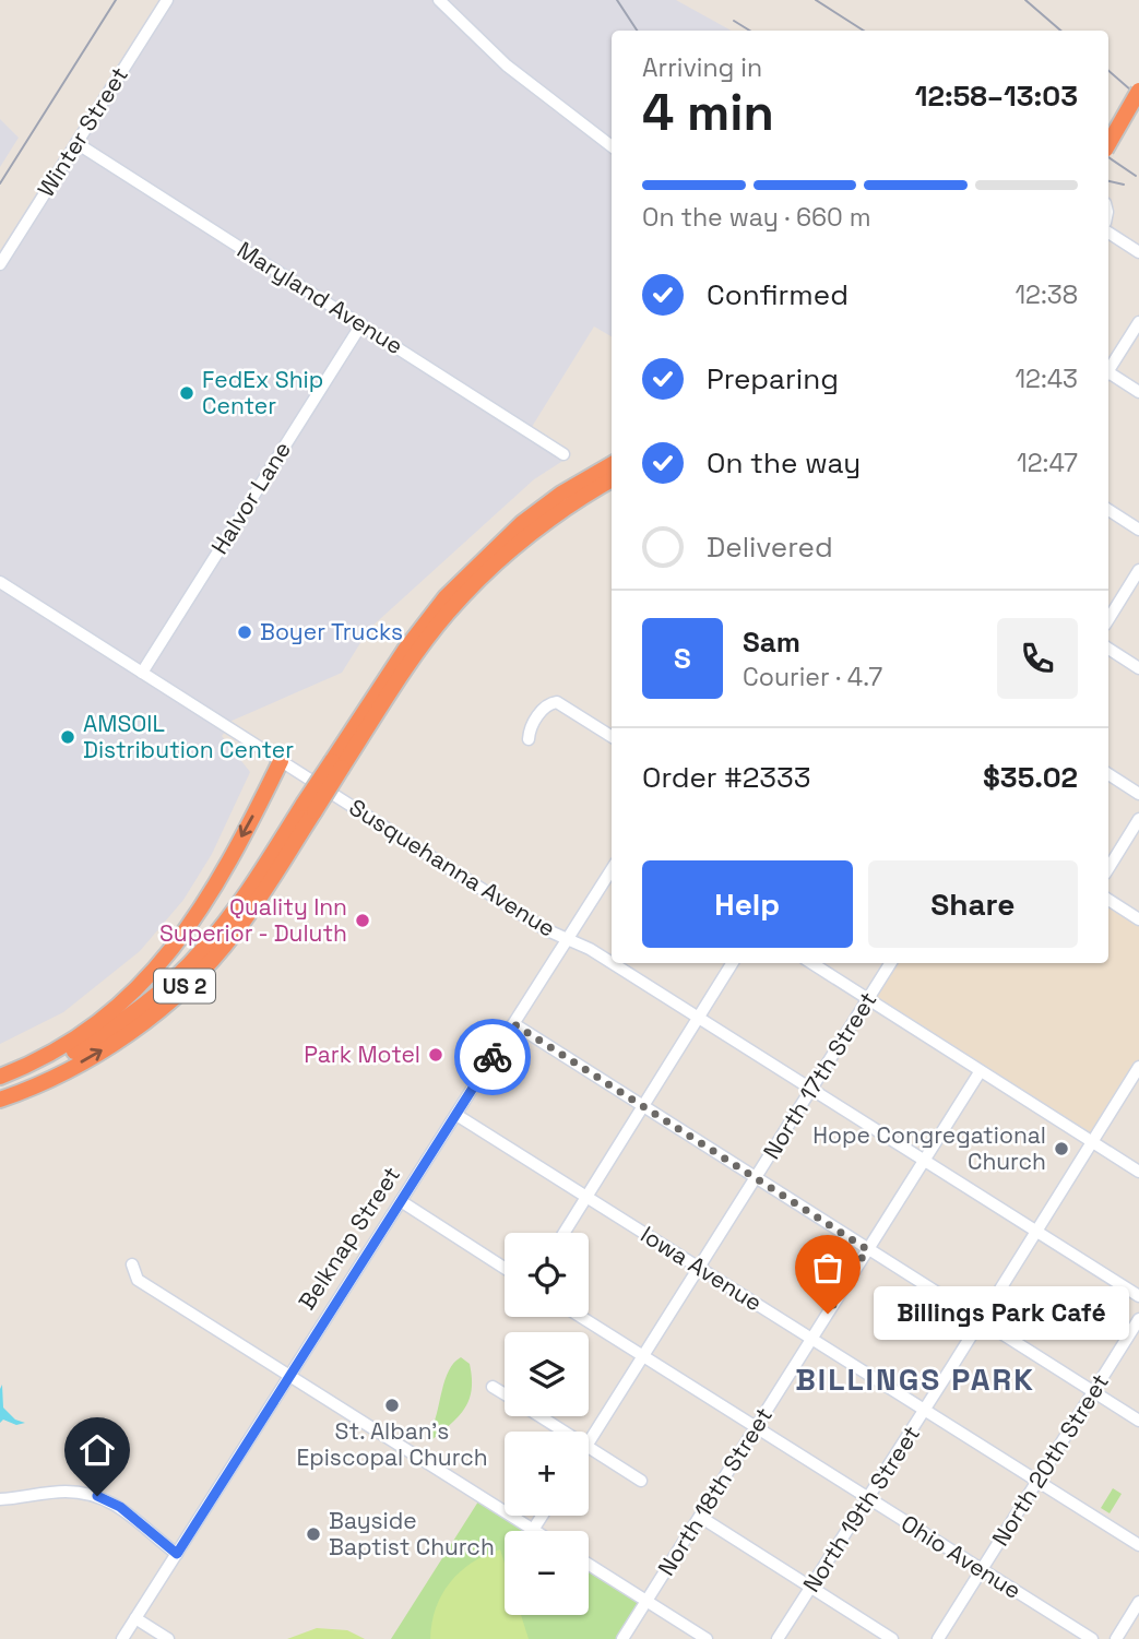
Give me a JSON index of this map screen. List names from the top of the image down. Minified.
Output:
{"streets":{"highway":["US 2"],"street":["Winter Street","Maryland Avenue","Halvor Lane","Susquehanna Avenue","North 17th Street","Belknap Street","Iowa Avenue","North 20th Street","North 18th Street","North 19th Street","Ohio Avenue"]},"crossings":[["Winter Street","Maryland Avenue"],["Maryland Avenue","Halvor Lane"],["Halvor Lane","Susquehanna Avenue"],["Susquehanna Avenue","North 17th Street"],["Susquehanna Avenue","Belknap Street"],["Susquehanna Avenue","North 18th Street"],["Susquehanna Avenue","North 19th Street"],["North 17th Street","Iowa Avenue"],["North 17th Street","Ohio Avenue"],["Belknap Street","Iowa Avenue"],["Iowa Avenue","North 20th Street"],["Iowa Avenue","North 18th Street"],["Iowa Avenue","North 19th Street"],["North 20th Street","Ohio Avenue"],["North 18th Street","Ohio Avenue"],["North 19th Street","Ohio Avenue"]],"districts":["BILLINGS PARK"],"places":["FedEx Ship Center","Boyer Trucks","AMSOIL Distribution Center","Quality Inn Superior - Duluth","Park Motel","Hope Congregational Church","Billings Park Café","St. Alban's Episcopal Church","Bayside Baptist Church"],"page":{"heading":["4 min","Arriving in","12:58–13:03"],"panel":["Sam","Courier · 4.7","Order #2333","$35.02"],"bar":"On the way · 660 m","list":[["Confirmed","12:38"],["Preparing","12:43"],["On the way","12:47"],"Delivered"],"round":"S","buttons":["Help","Share"],"map_buttons":["+","−"],"bubble":"Billings Park Café"}}
